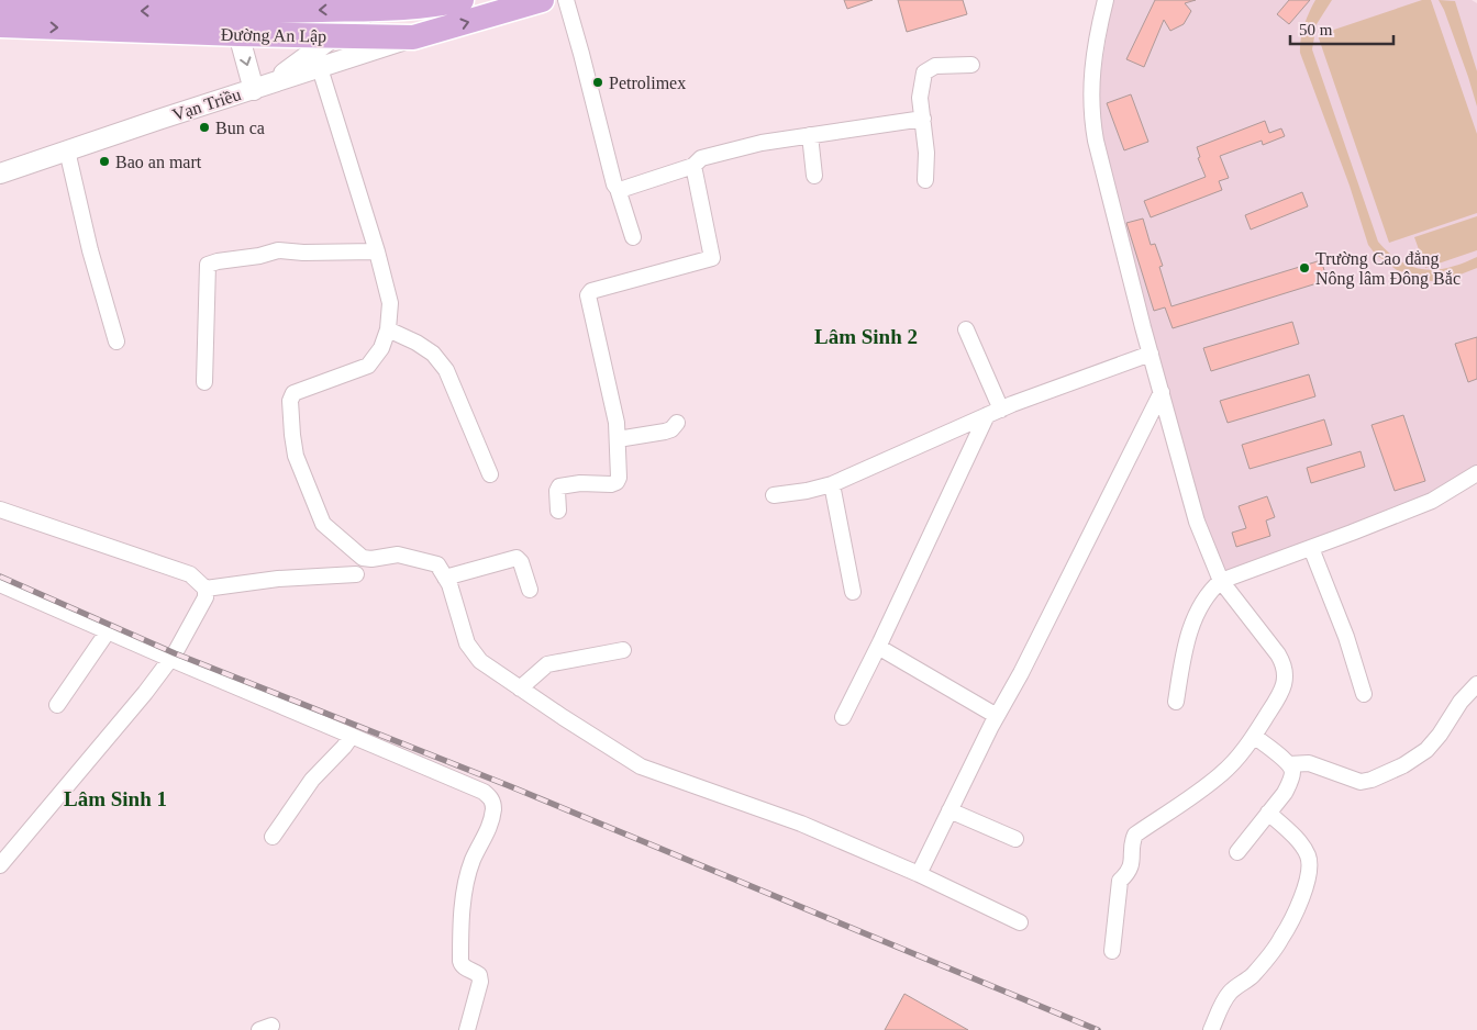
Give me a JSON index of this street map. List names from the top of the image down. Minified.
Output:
{"streets":{"highway":["Đường An Lập"],"street":["Vạn Triều"]},"crossings":[["Đường An Lập","Vạn Triều"]],"districts":["Lâm Sinh 2","Lâm Sinh 1"],"places":["Petrolimex","Bun ca","Bao an mart","Trường Cao đẳng Nông lâm Đông Bắc"],"scale_bar":"50 m"}
